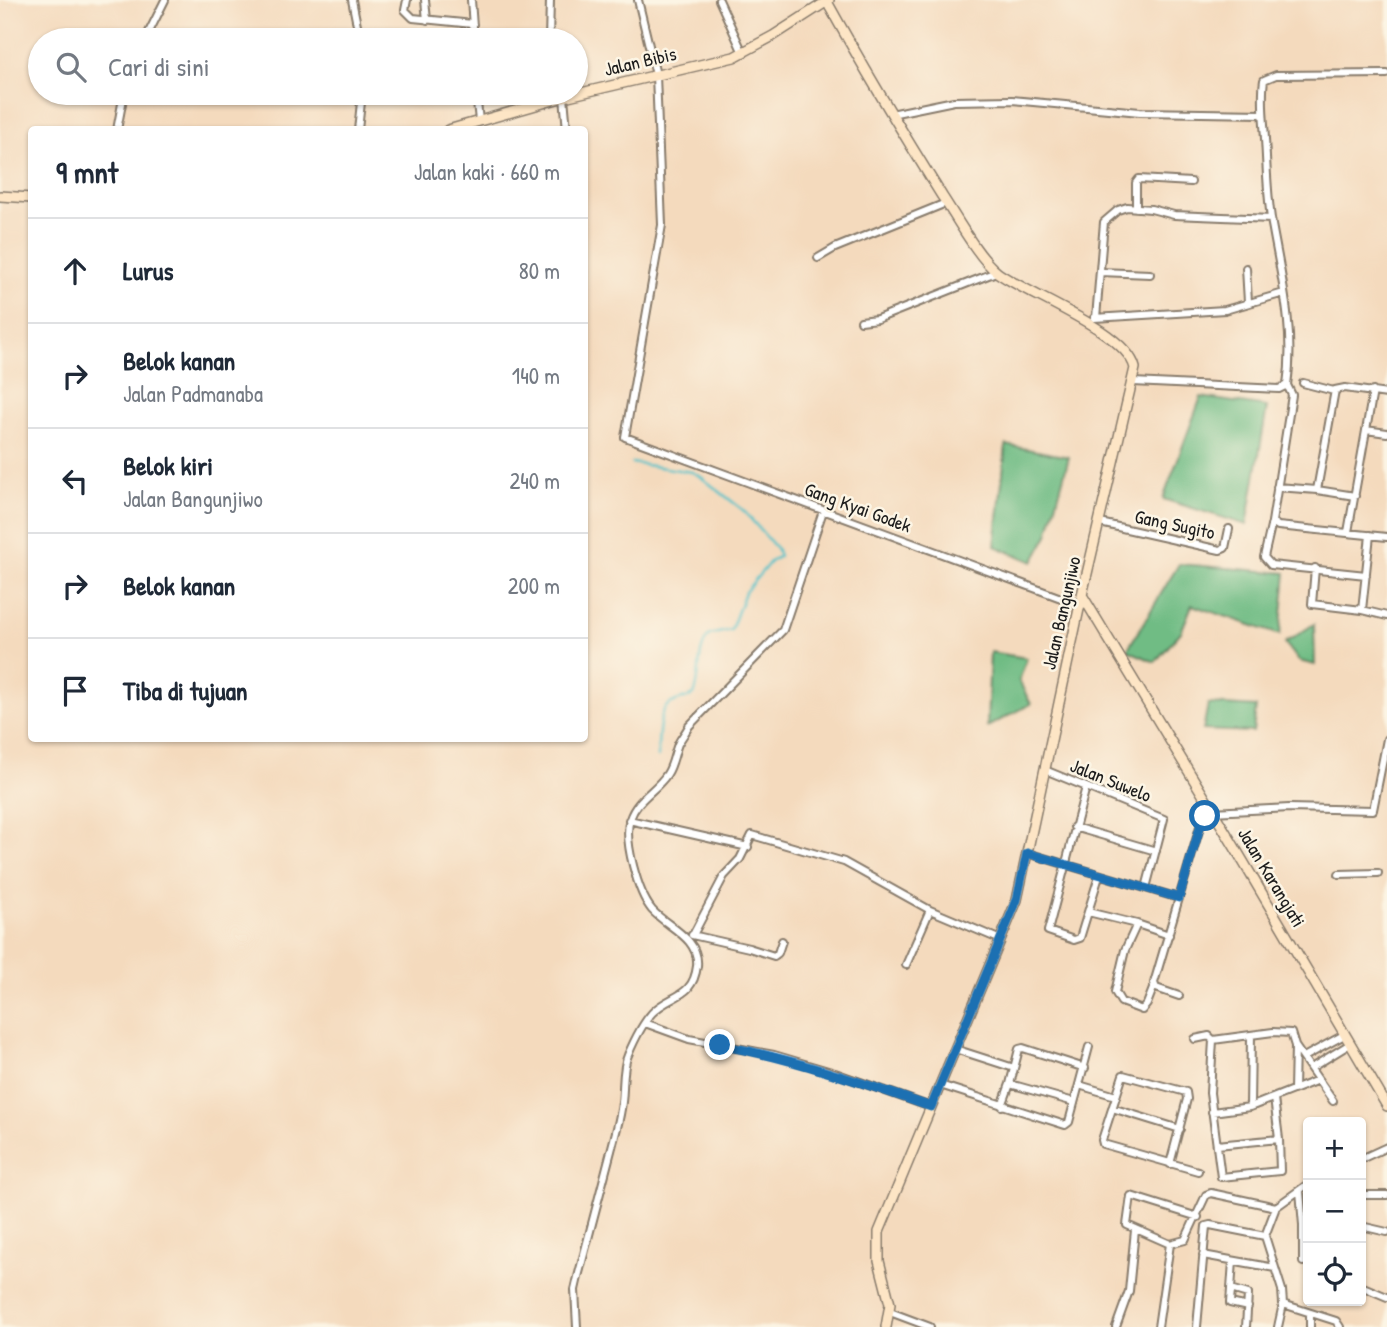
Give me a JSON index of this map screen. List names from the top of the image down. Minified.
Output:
{"streets":{"main road":["Jalan Bibis","Jalan Bangunjiwo","Jalan Karangjati"],"street":["Gang Kyai Godek","Gang Sugito","Jalan Suwelo"]},"crossings":[["Jalan Bibis","Gang Kyai Godek"],["Jalan Bibis","Jalan Bangunjiwo"],["Gang Kyai Godek","Jalan Bangunjiwo"],["Gang Kyai Godek","Jalan Karangjati"],["Gang Sugito","Jalan Bangunjiwo"],["Jalan Bangunjiwo","Jalan Suwelo"],["Jalan Bangunjiwo","Jalan Karangjati"]],"page":{"search":"Cari di sini","heading":["9 mnt","Jalan kaki · 660 m"],"list":[["Lurus","80 m"],["Belok kanan","Jalan Padmanaba","140 m"],["Belok kiri","Jalan Bangunjiwo","240 m"],["Belok kanan","200 m"],"Tiba di tujuan"],"map_buttons":["+","−"]}}
